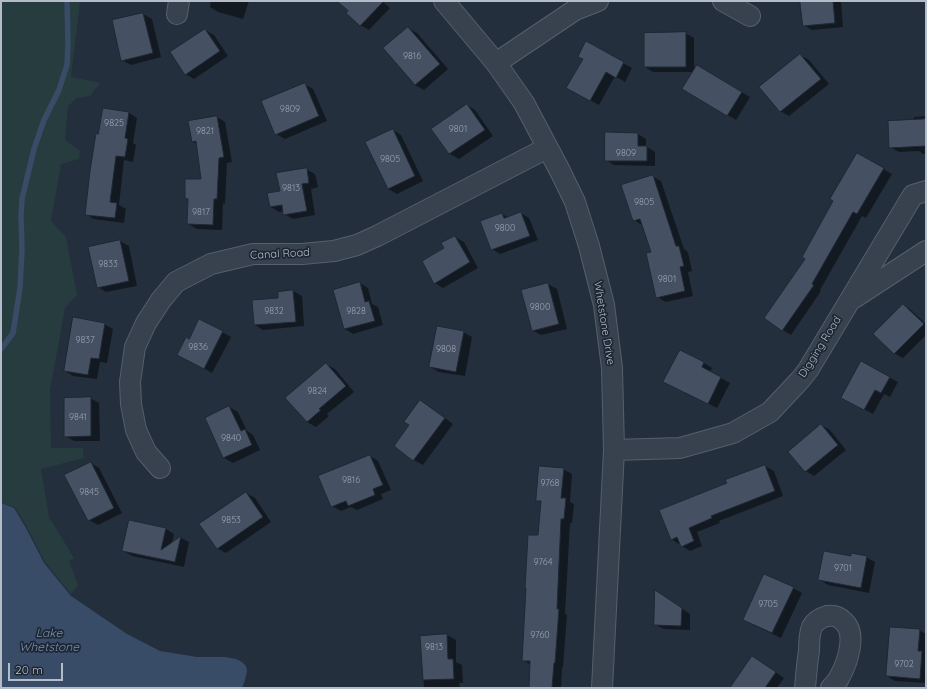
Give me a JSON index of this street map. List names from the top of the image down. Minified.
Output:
{"streets":{"street":["Canal Road","Whetstone Drive","Digging Road"]},"crossings":[["Canal Road","Whetstone Drive"],["Whetstone Drive","Digging Road"]],"water":["Lake Whetstone"],"house_numbers":["9816","9809","9825","9801","9821","9809","9805","9813","9805","9817","9800","9833","9801","9800","9832","9828","9837","9836","9808","9824","9841","9840","9816","9768","9845","9853","9764","9701","9705","9760","9813","9702"],"scale_bar":"20 m"}
